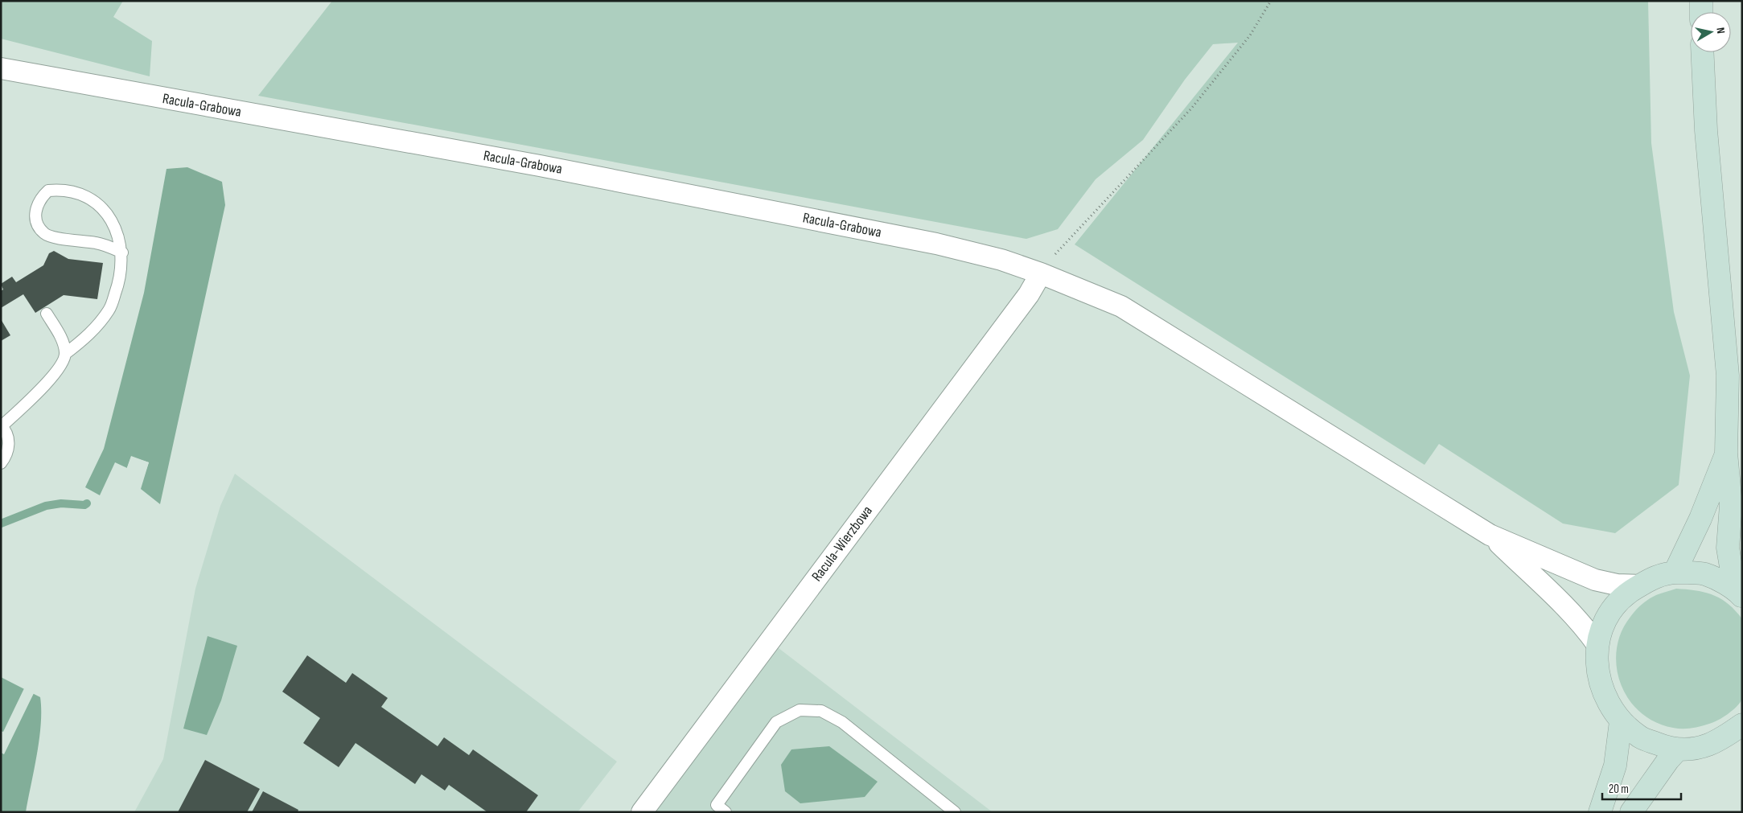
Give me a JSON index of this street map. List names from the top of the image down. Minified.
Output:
{"streets":{"street":["Racula-Grabowa","Racula-Wierzbowa"]},"crossings":[["Racula-Grabowa","Racula-Wierzbowa"]],"scale_bar":"20 m","north":"right"}
